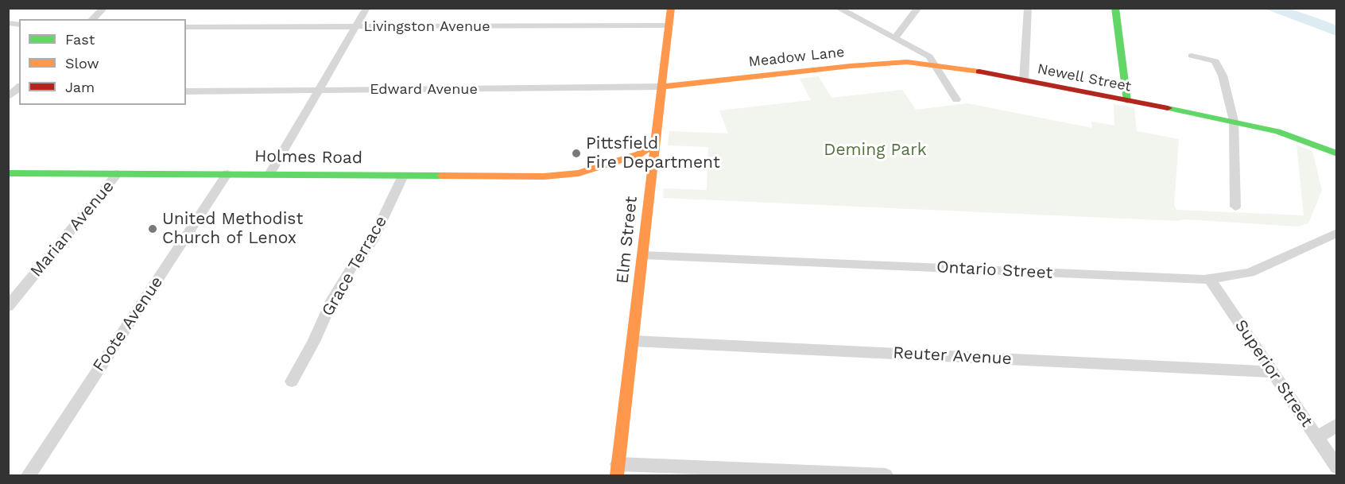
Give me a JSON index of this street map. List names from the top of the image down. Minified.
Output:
{"streets":{"street":["Livingston Avenue","Meadow Lane","Newell Street","Edward Avenue","Holmes Road","Marian Avenue","Elm Street","Grace Terrace","Ontario Street","Foote Avenue","Reuter Avenue","Superior Street"]},"crossings":[["Livingston Avenue","Elm Street"],["Meadow Lane","Newell Street"],["Meadow Lane","Edward Avenue"],["Meadow Lane","Elm Street"],["Edward Avenue","Elm Street"],["Holmes Road","Marian Avenue"],["Holmes Road","Elm Street"],["Holmes Road","Grace Terrace"],["Holmes Road","Foote Avenue"],["Elm Street","Ontario Street"],["Elm Street","Reuter Avenue"],["Ontario Street","Superior Street"],["Reuter Avenue","Superior Street"]],"parks":["Deming Park"],"places":["Pittsfield Fire Department","United Methodist Church of Lenox"],"legend":["Fast","Slow","Jam"]}
